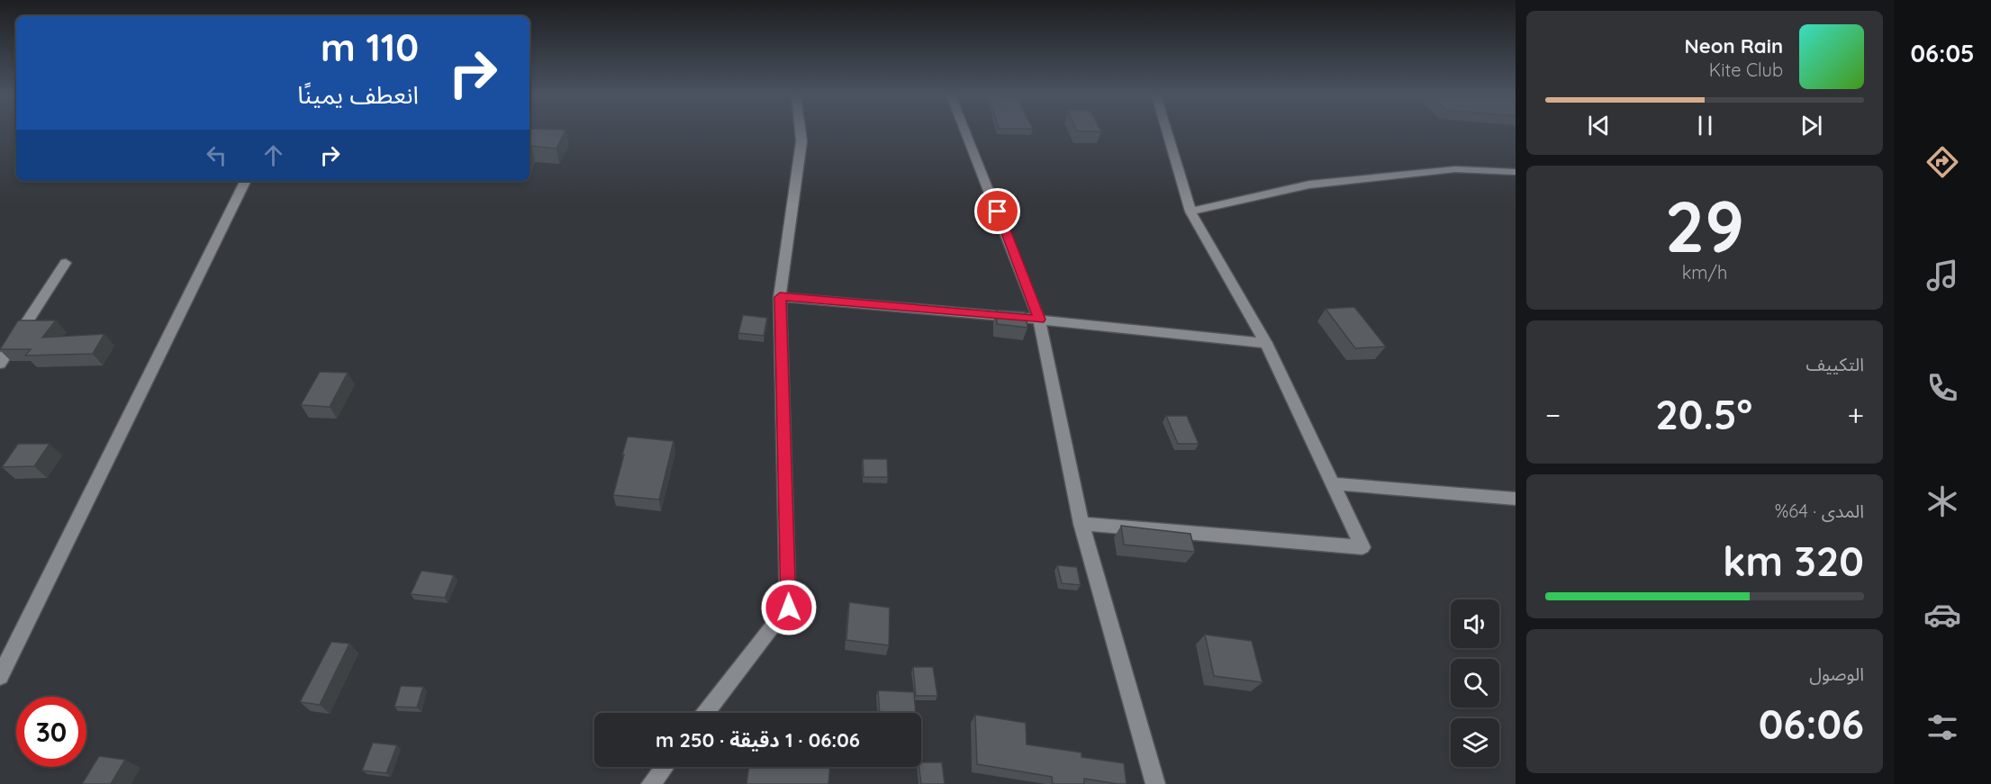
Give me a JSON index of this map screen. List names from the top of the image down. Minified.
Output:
{"page":{"tabs":"06:05","turn":["110 m","انعطف يمينًا"],"song":["Neon Rain","Kite Club"],"tile":[["29","km/h"],"التكييف",["المدى · 64%","320 km"],["الوصول","06:06"]],"heat":["−","20.5°","+"],"limit":"30","trip":"06:06 · 1 دقيقة · 250 m"}}
